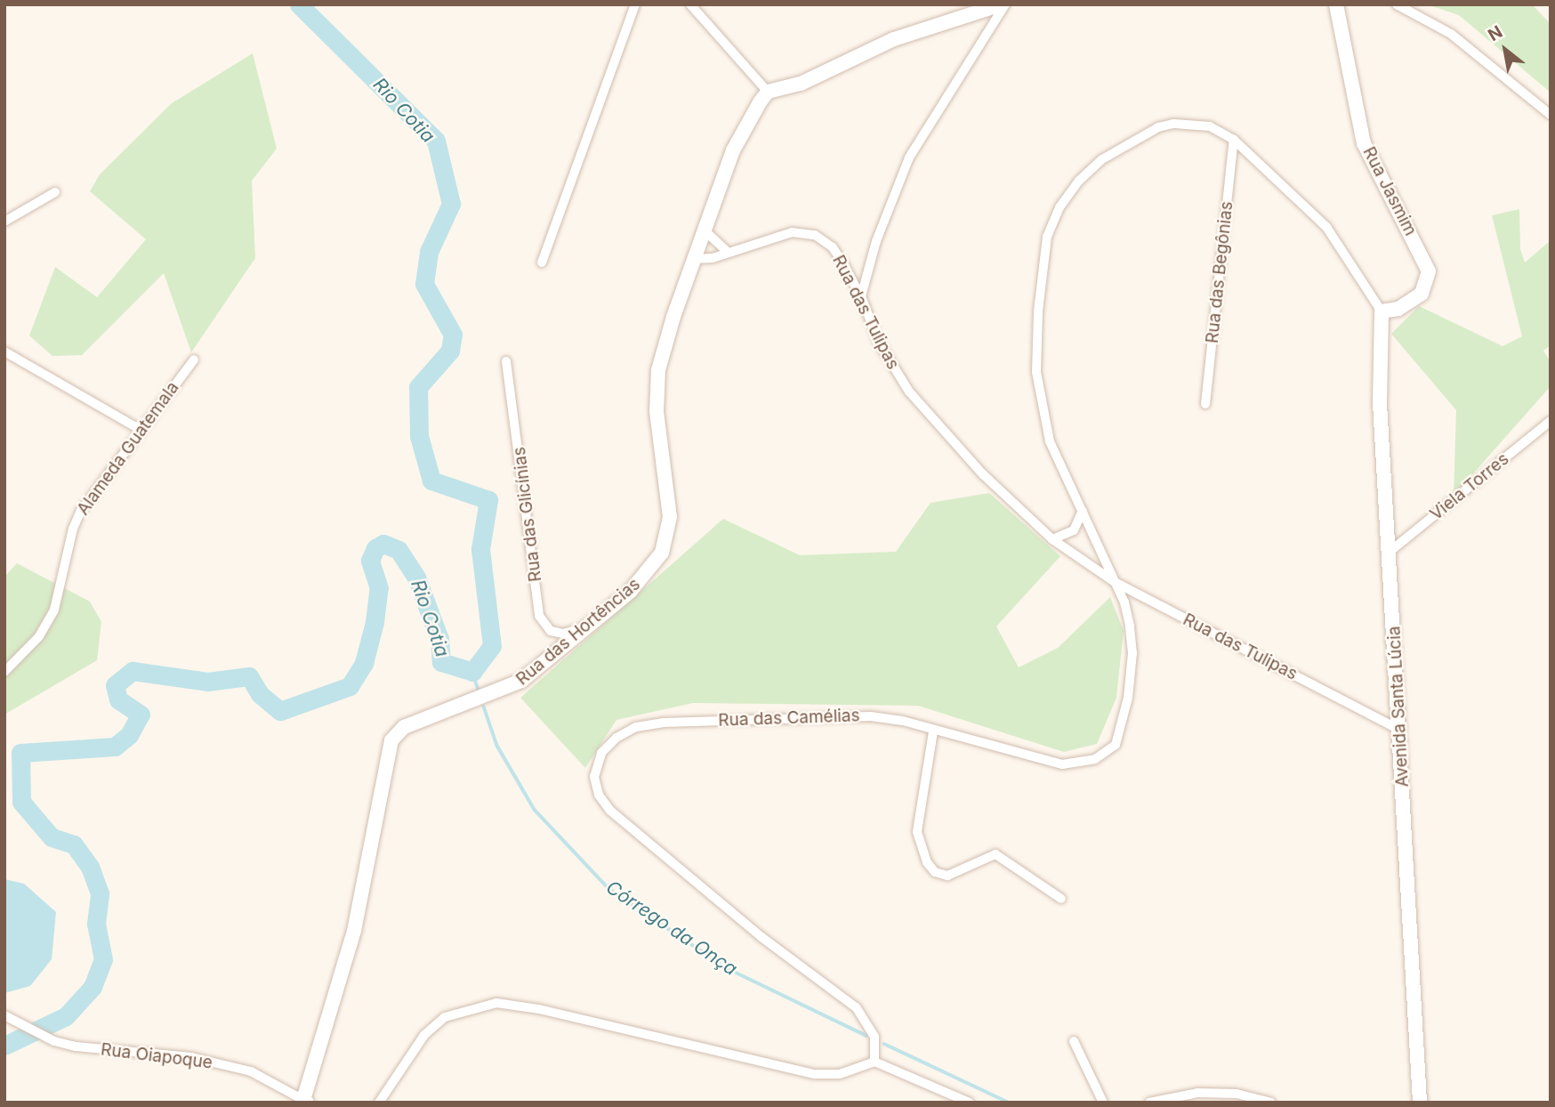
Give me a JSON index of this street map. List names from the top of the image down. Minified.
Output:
{"streets":{"street":["Rua Jasmim","Rua das Begônias","Rua das Tulipas","Alameda Guatemala","Viela Torres","Rua das Glicínias","Rua das Hortências","Avenida Santa Lúcia","Rua das Camélias","Rua Oiapoque"]},"crossings":[["Rua Jasmim","Avenida Santa Lúcia"],["Rua Jasmim","Rua das Camélias"],["Rua das Begônias","Rua das Camélias"],["Rua das Tulipas","Rua das Hortências"],["Rua das Tulipas","Avenida Santa Lúcia"],["Rua das Tulipas","Rua das Camélias"],["Viela Torres","Avenida Santa Lúcia"],["Rua das Glicínias","Rua das Hortências"],["Rua das Hortências","Rua Oiapoque"],["Avenida Santa Lúcia","Rua das Camélias"]],"water":["Rio Cotia","Córrego da Onça"],"north":"top left"}
